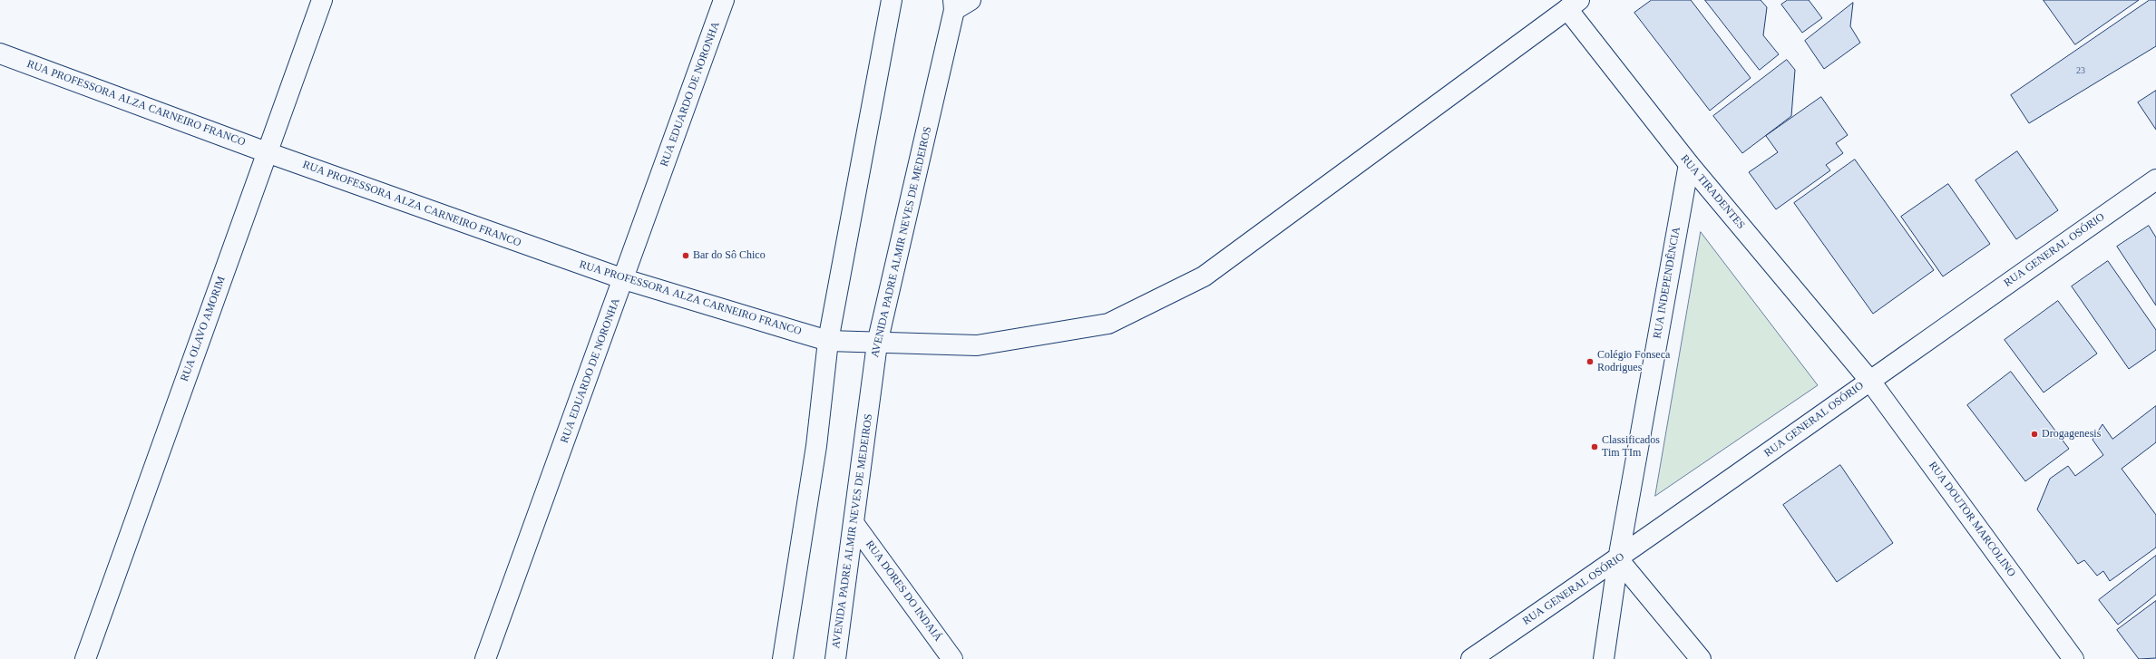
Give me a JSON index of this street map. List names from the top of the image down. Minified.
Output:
{"streets":{"street":["RUA EDUARDO DE NORONHA","RUA PROFESSORA ALZA CARNEIRO FRANCO","RUA TIRADENTES","AVENIDA PADRE ALMIR NEVES DE MEDEIROS","RUA GENERAL OSÓRIO","RUA INDEPENDÊNCIA","RUA OLAVO AMORIM","RUA DOUTOR MARCOLINO","RUA DORES DO INDAIÁ"]},"crossings":[["RUA EDUARDO DE NORONHA","RUA PROFESSORA ALZA CARNEIRO FRANCO"],["RUA PROFESSORA ALZA CARNEIRO FRANCO","RUA TIRADENTES"],["RUA PROFESSORA ALZA CARNEIRO FRANCO","AVENIDA PADRE ALMIR NEVES DE MEDEIROS"],["RUA PROFESSORA ALZA CARNEIRO FRANCO","RUA OLAVO AMORIM"],["RUA TIRADENTES","RUA GENERAL OSÓRIO"],["RUA TIRADENTES","RUA INDEPENDÊNCIA"],["RUA TIRADENTES","RUA DOUTOR MARCOLINO"],["AVENIDA PADRE ALMIR NEVES DE MEDEIROS","RUA DORES DO INDAIÁ"],["RUA GENERAL OSÓRIO","RUA INDEPENDÊNCIA"],["RUA GENERAL OSÓRIO","RUA DOUTOR MARCOLINO"]],"places":["Bar do Sô Chico","Colégio Fonseca Rodrigues","Drogagenesis","Classificados Tim TIm"],"house_numbers":["23"]}
